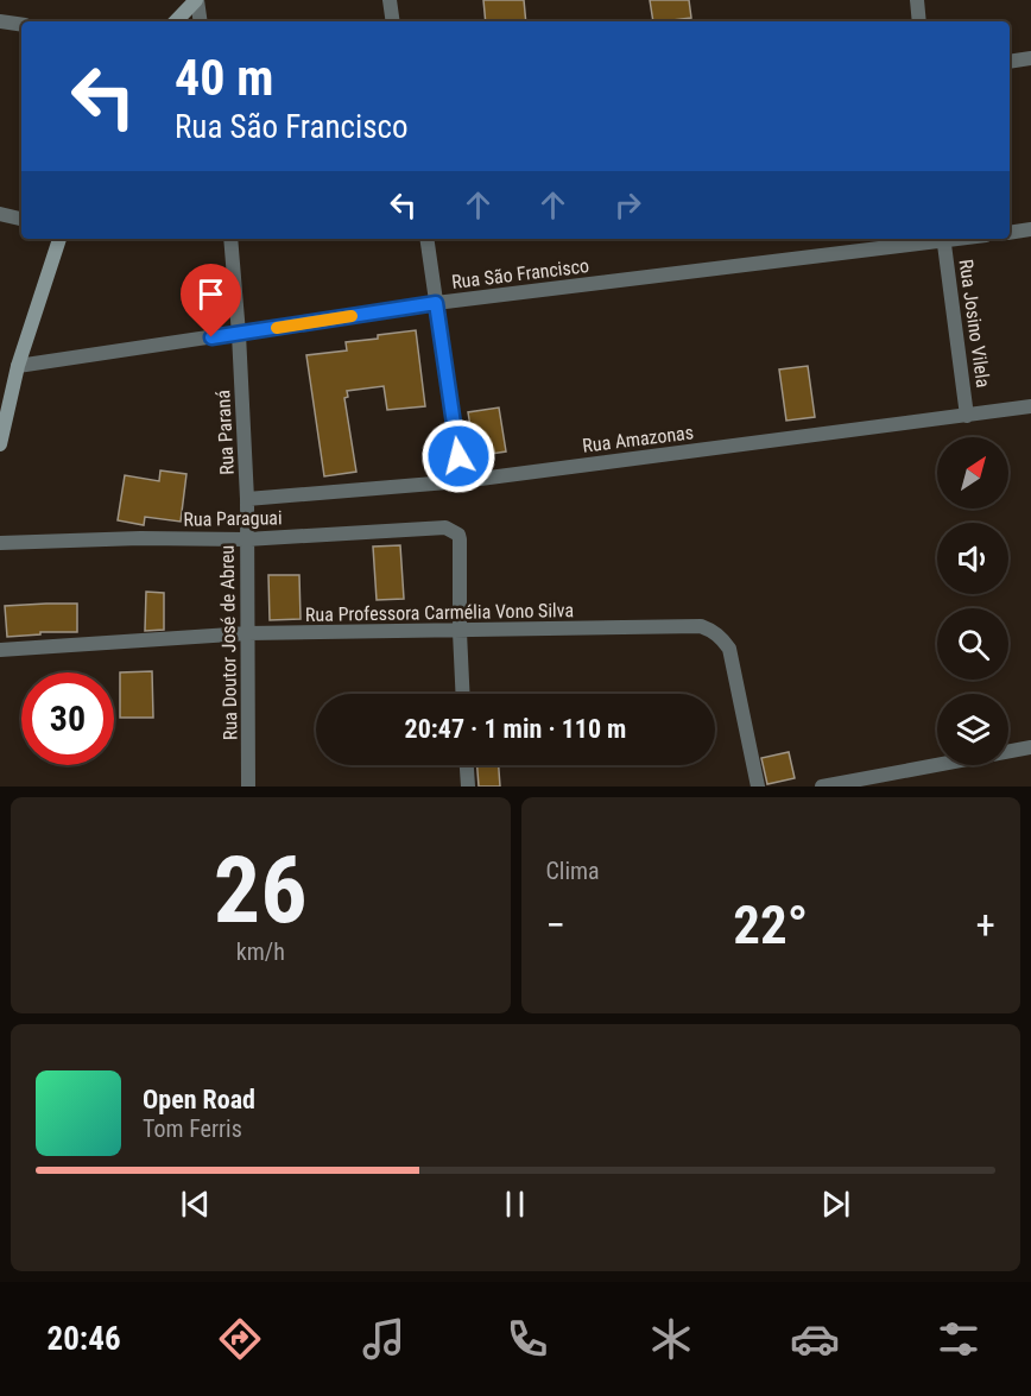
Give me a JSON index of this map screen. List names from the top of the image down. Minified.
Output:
{"streets":{"street":["Rua São Francisco","Rua Josino Vilela","Rua Paraná","Rua Amazonas","Rua Paraguai","Rua Professora Carmélia Vono Silva","Rua Doutor José de Abreu"]},"crossings":[["Rua São Francisco","Rua Paraná"],["Rua Josino Vilela","Rua Amazonas"],["Rua Paraná","Rua Amazonas"],["Rua Paraná","Rua Doutor José de Abreu"],["Rua Amazonas","Rua Doutor José de Abreu"],["Rua Paraguai","Rua Professora Carmélia Vono Silva"],["Rua Paraguai","Rua Doutor José de Abreu"],["Rua Professora Carmélia Vono Silva","Rua Doutor José de Abreu"]],"north":"top right","page":{"turn":["40 m","Rua São Francisco"],"limit":"30","trip":"20:47 · 1 min · 110 m","tile":[["26","km/h"],"Clima"],"heat":["−","22°","+"],"song":["Open Road","Tom Ferris"],"tabs":"20:46"}}
